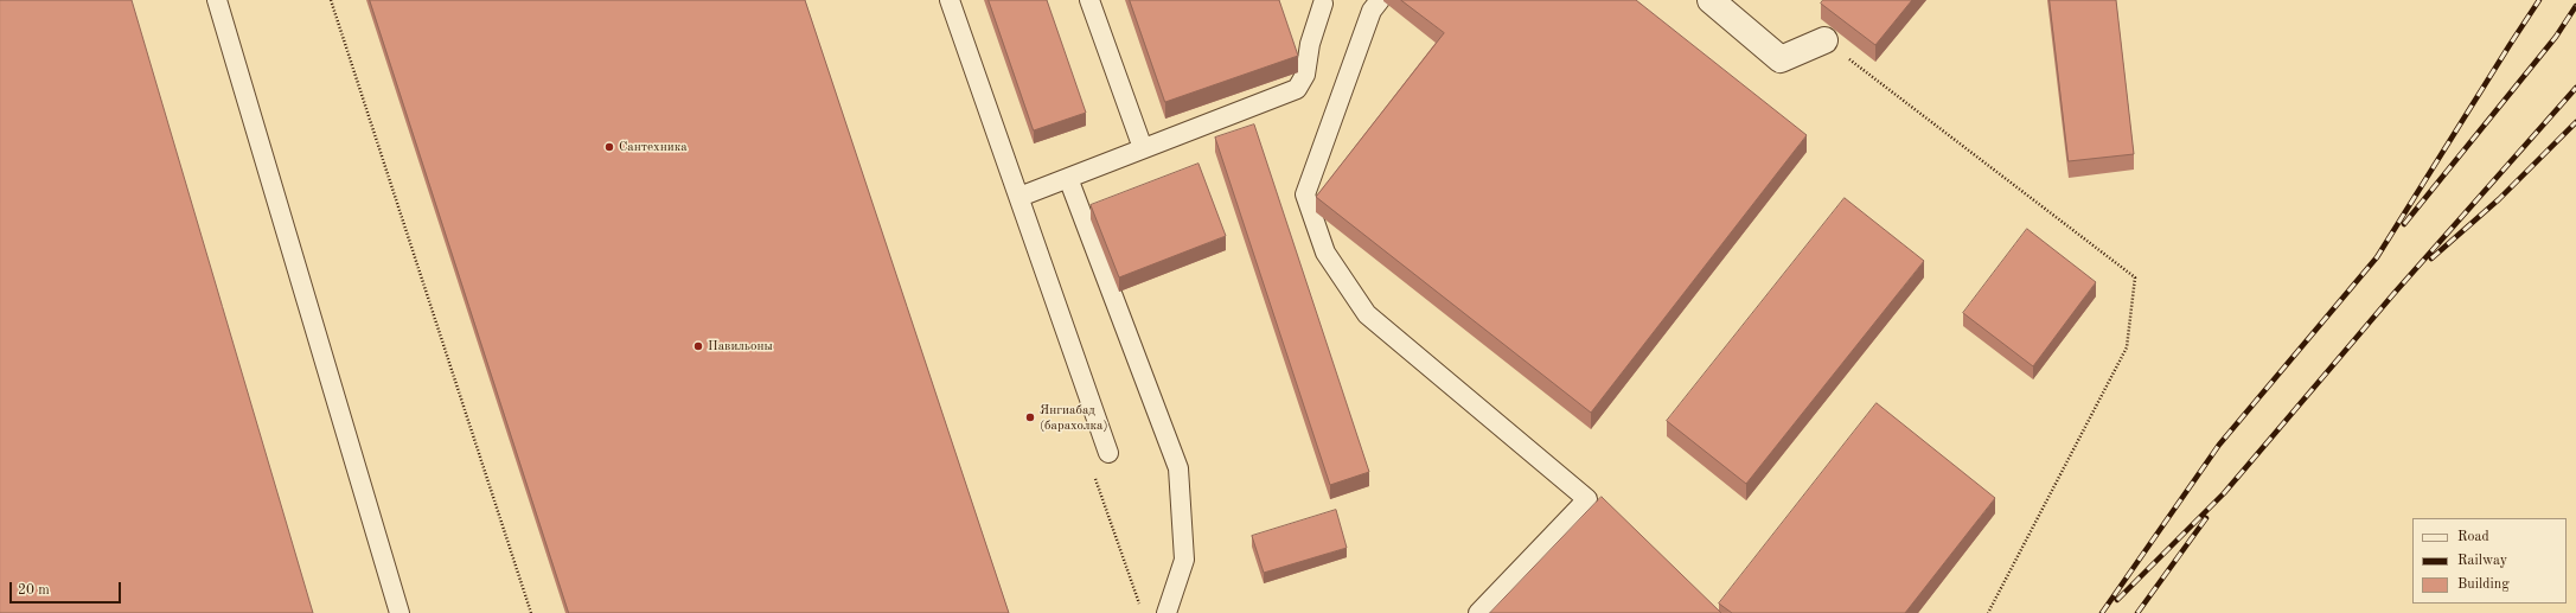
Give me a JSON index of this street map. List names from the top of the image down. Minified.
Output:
{"places":["Сантехника","Павильоны","Янгиабад (барахолка)"],"legend":["Road","Railway","Building"],"scale_bar":"20 m"}
